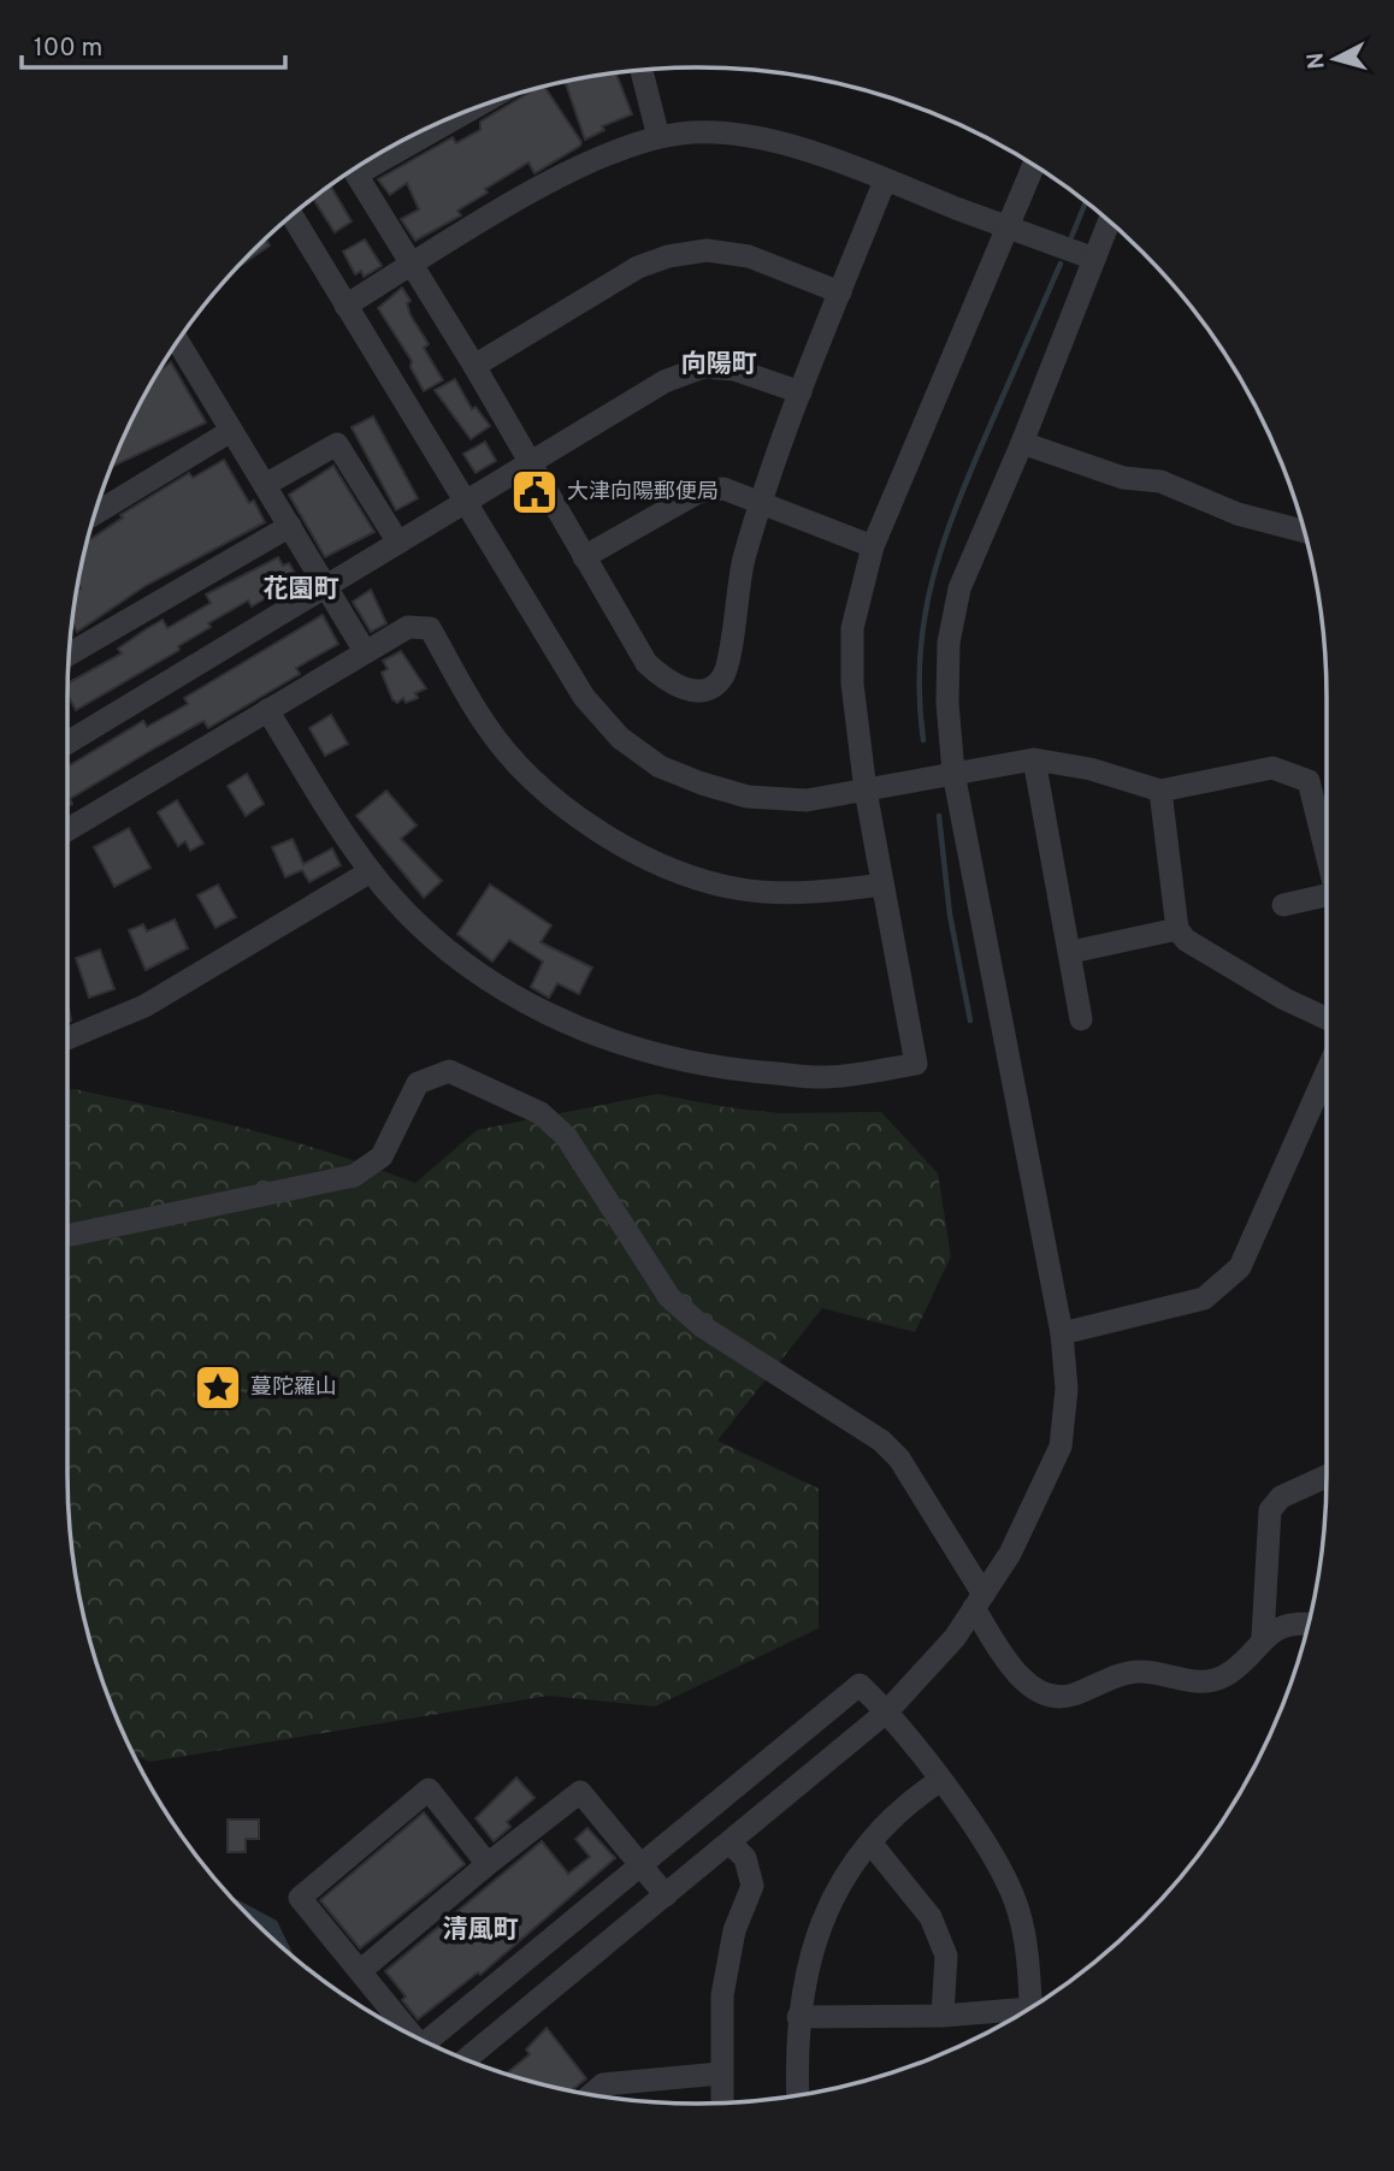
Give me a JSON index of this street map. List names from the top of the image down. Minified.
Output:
{"districts":["向陽町","花園町","清風町"],"places":{"public building":["大津向陽郵便局"],"place":["蔓陀羅山"]},"scale_bar":"100 m","north":"left"}
